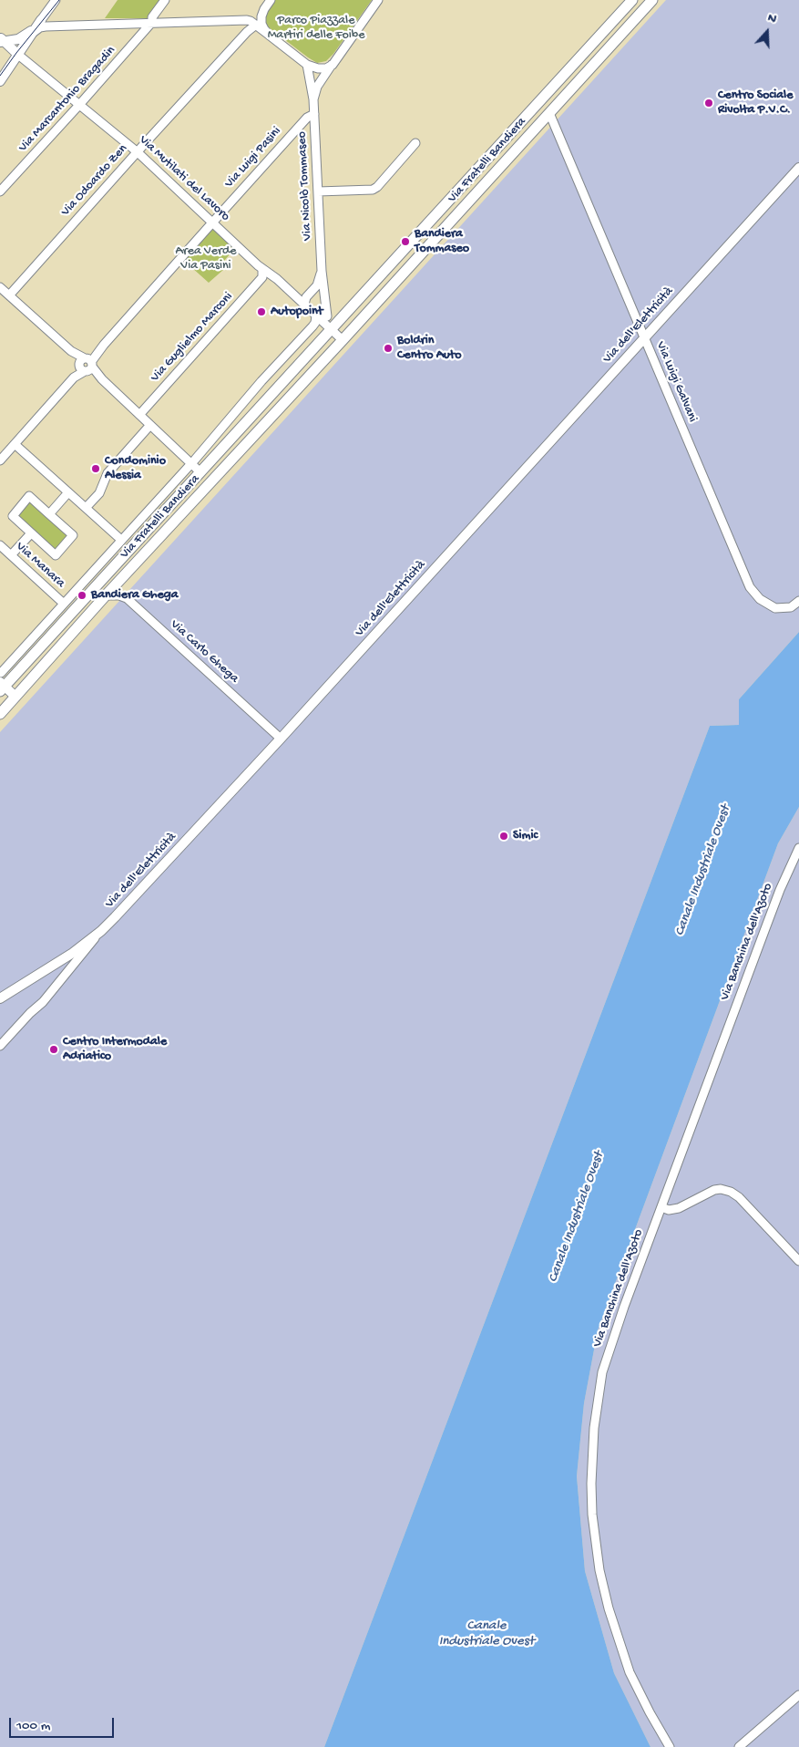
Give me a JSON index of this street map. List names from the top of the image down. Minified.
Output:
{"streets":{"main road":["Via Fratelli Bandiera"],"street":["Via Marcantonio Bragadin","Via Luigi Pasini","Via Mutilati del Lavoro","Via Odoardo Zen","Via Nicolò Tommaseo","Via dell'Elettricità","Via Guglielmo Marconi","Via Luigi Galvani","Via Manara","Via Carlo Ghega","Via Banchina dell'Azoto"]},"crossings":[["Via Marcantonio Bragadin","Via Mutilati del Lavoro"],["Via Luigi Pasini","Via Mutilati del Lavoro"],["Via Luigi Pasini","Via Nicolò Tommaseo"],["Via Fratelli Bandiera","Via Nicolò Tommaseo"],["Via Fratelli Bandiera","Via Luigi Galvani"],["Via Fratelli Bandiera","Via Manara"],["Via Fratelli Bandiera","Via Carlo Ghega"],["Via Mutilati del Lavoro","Via Odoardo Zen"],["Via Mutilati del Lavoro","Via Guglielmo Marconi"],["Via dell'Elettricità","Via Luigi Galvani"],["Via dell'Elettricità","Via Carlo Ghega"]],"water":["Canale Industriale Ovest"],"parks":["Parco Piazzale Martiri delle Foibe","Area Verde Via Pasini"],"places":["Centro Sociale Rivolta P.V.C.","Bandiera Tommaseo","Autopoint","Boldrin Centro Auto","Condominio Alessia","Bandiera Ghega","Simic","Centro Intermodale Adriatico"],"scale_bar":"100 m","north":"top"}
